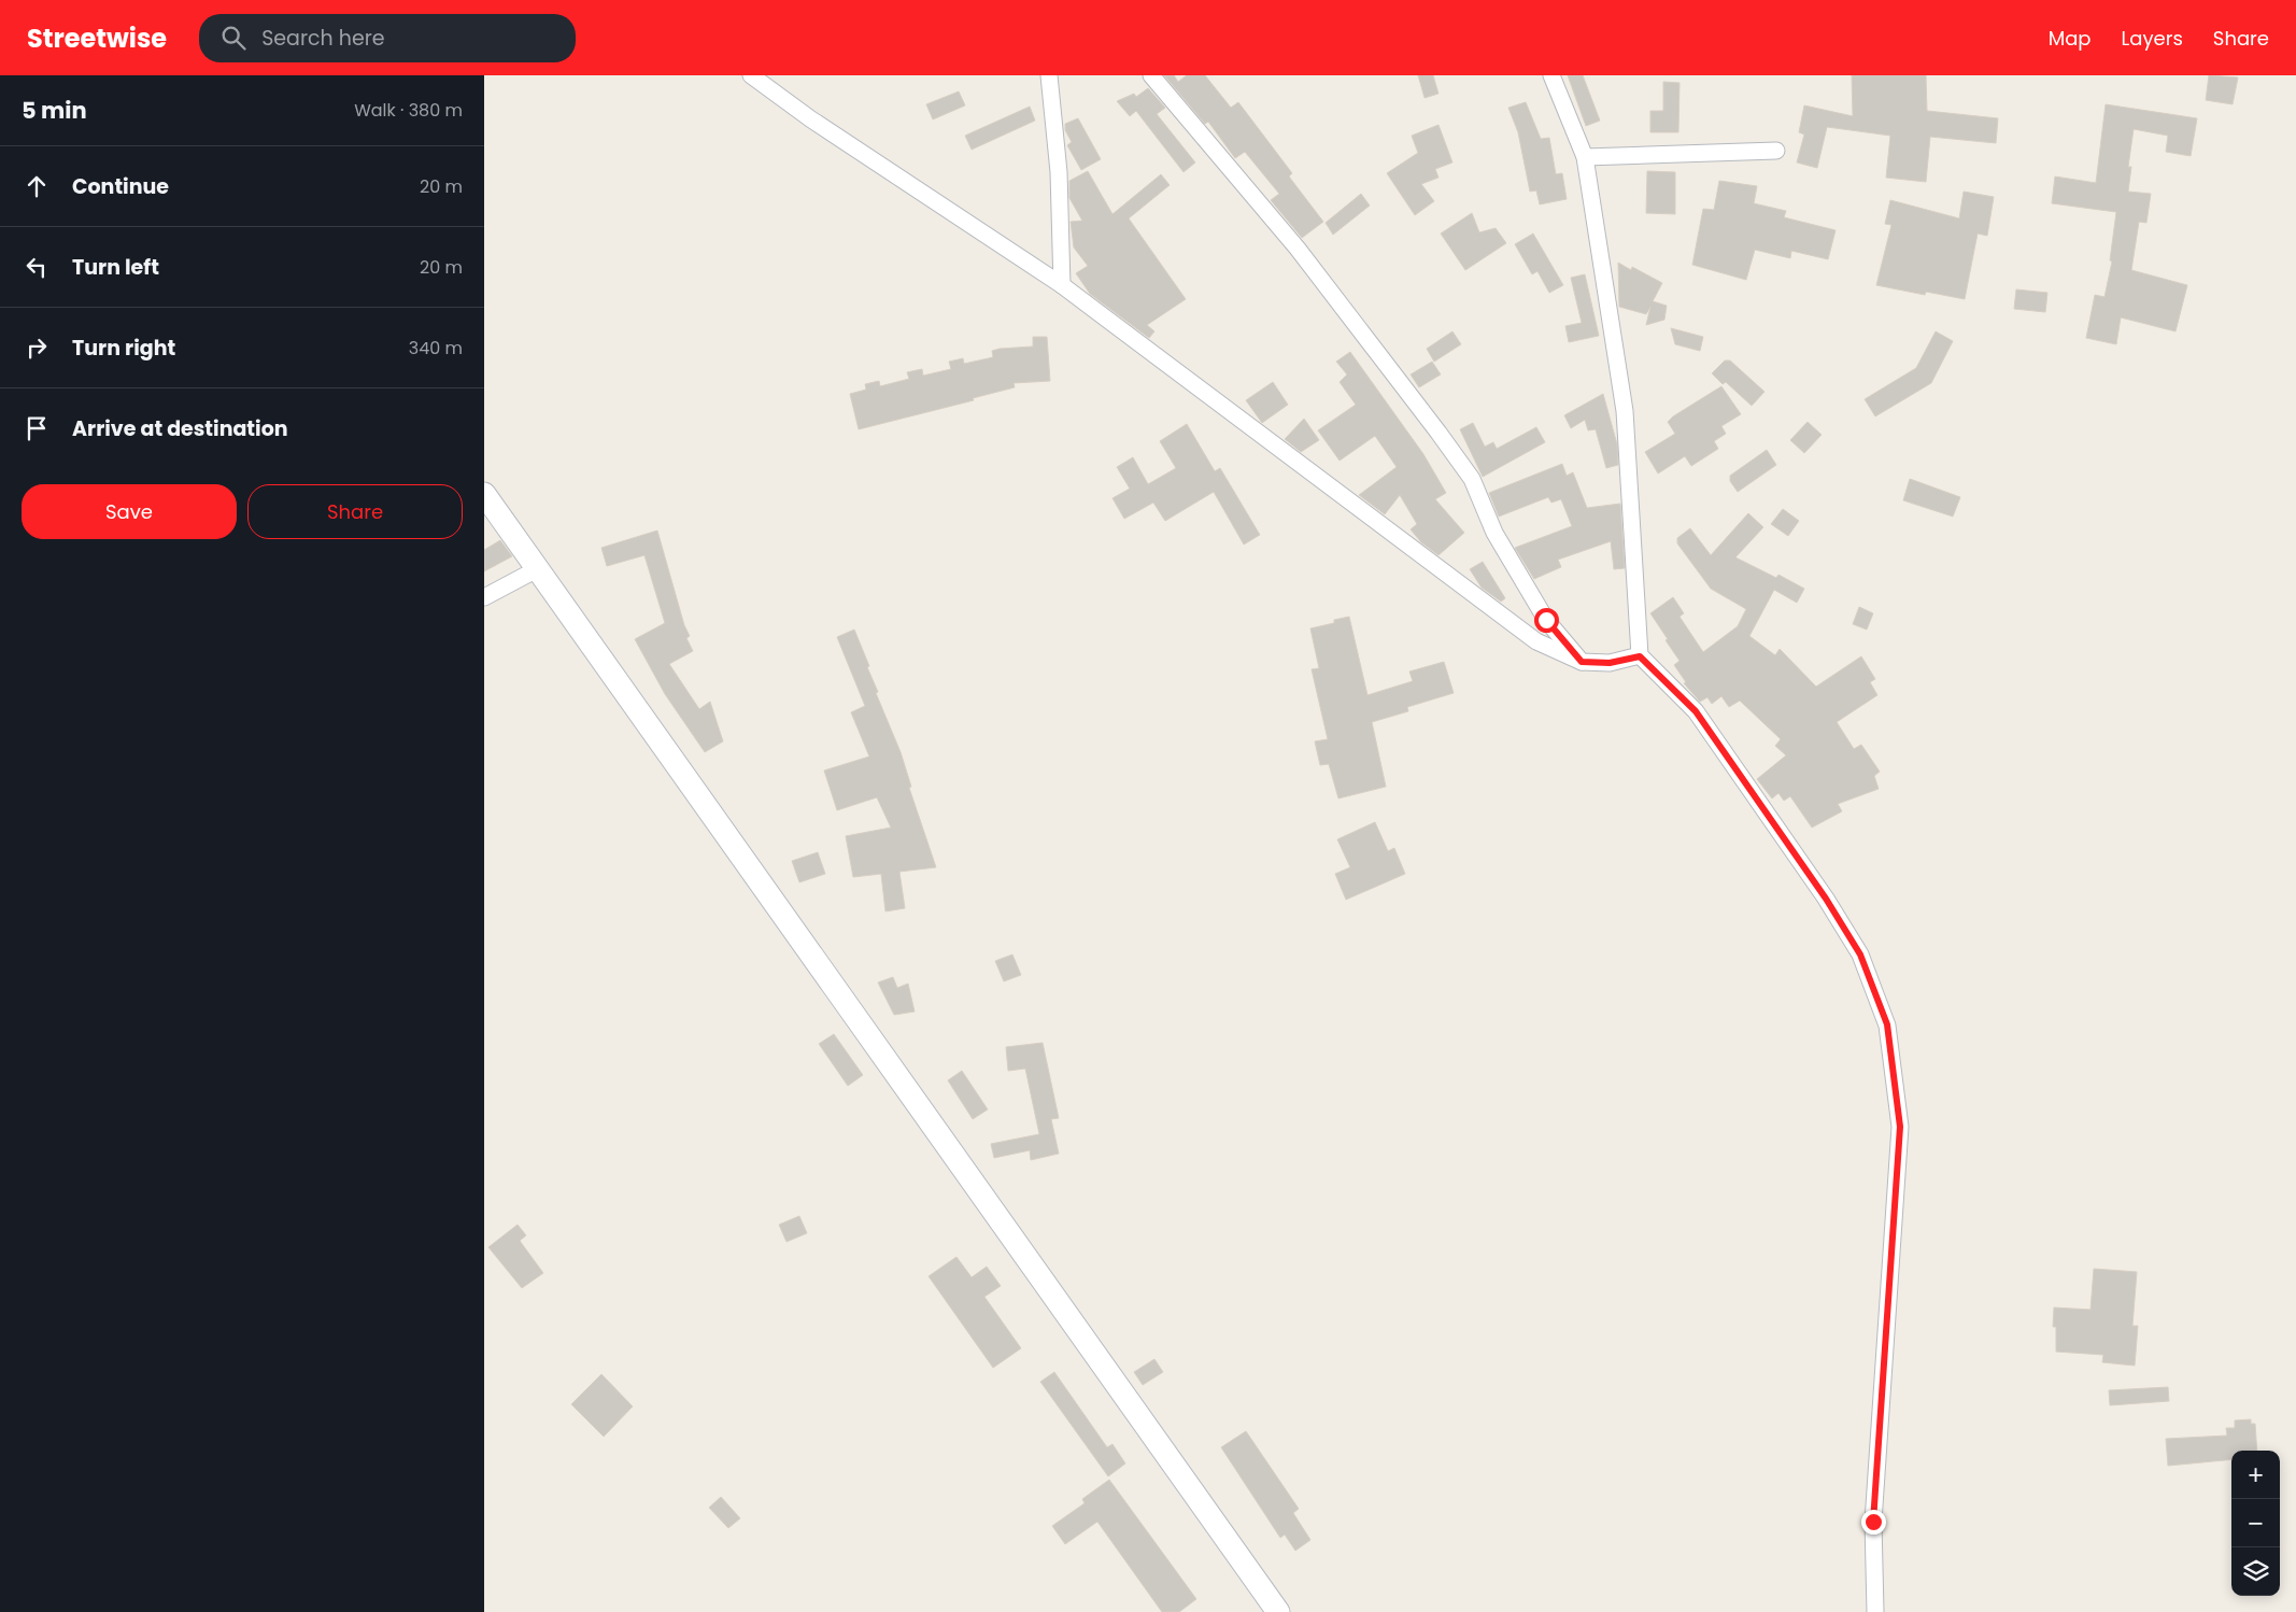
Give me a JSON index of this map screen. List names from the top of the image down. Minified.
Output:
{"page":{"header":"Streetwise","search":"Search here","nav":["Map","Layers","Share"],"heading":["5 min","Walk · 380 m"],"list":[["Continue","20 m"],["Turn left","20 m"],["Turn right","340 m"],"Arrive at destination"],"buttons":["Save","Share"],"map_buttons":["+","−"]}}
